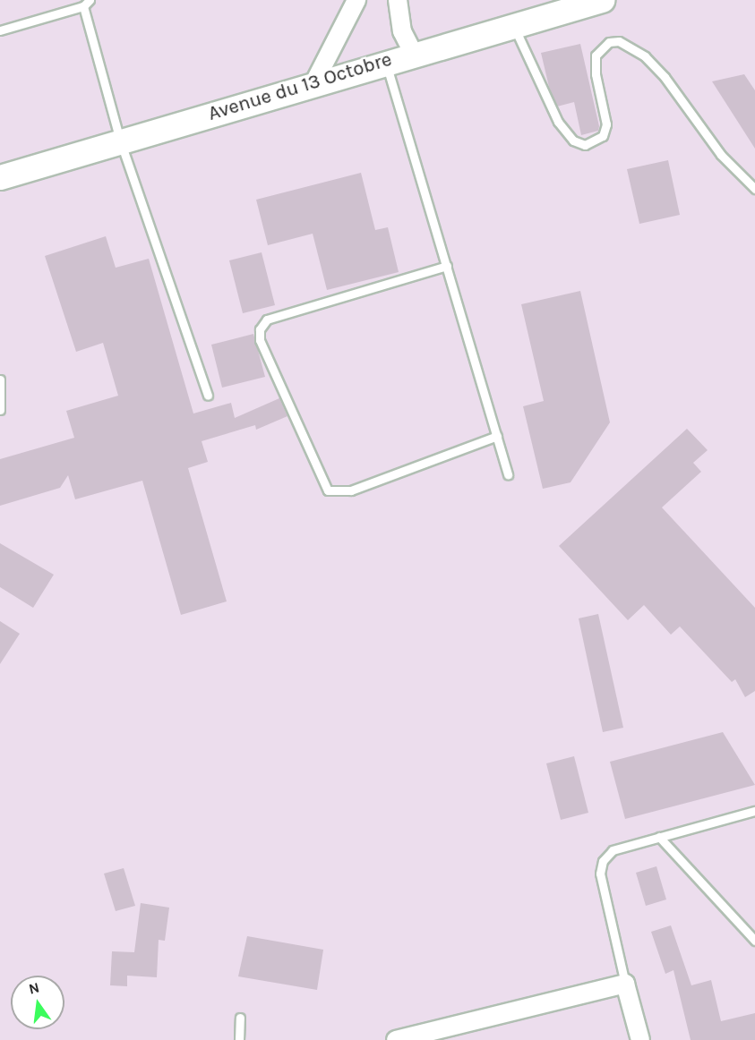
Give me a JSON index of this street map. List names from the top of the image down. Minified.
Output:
{"streets":{"street":["Avenue du 13 Octobre"]},"north":"top"}
